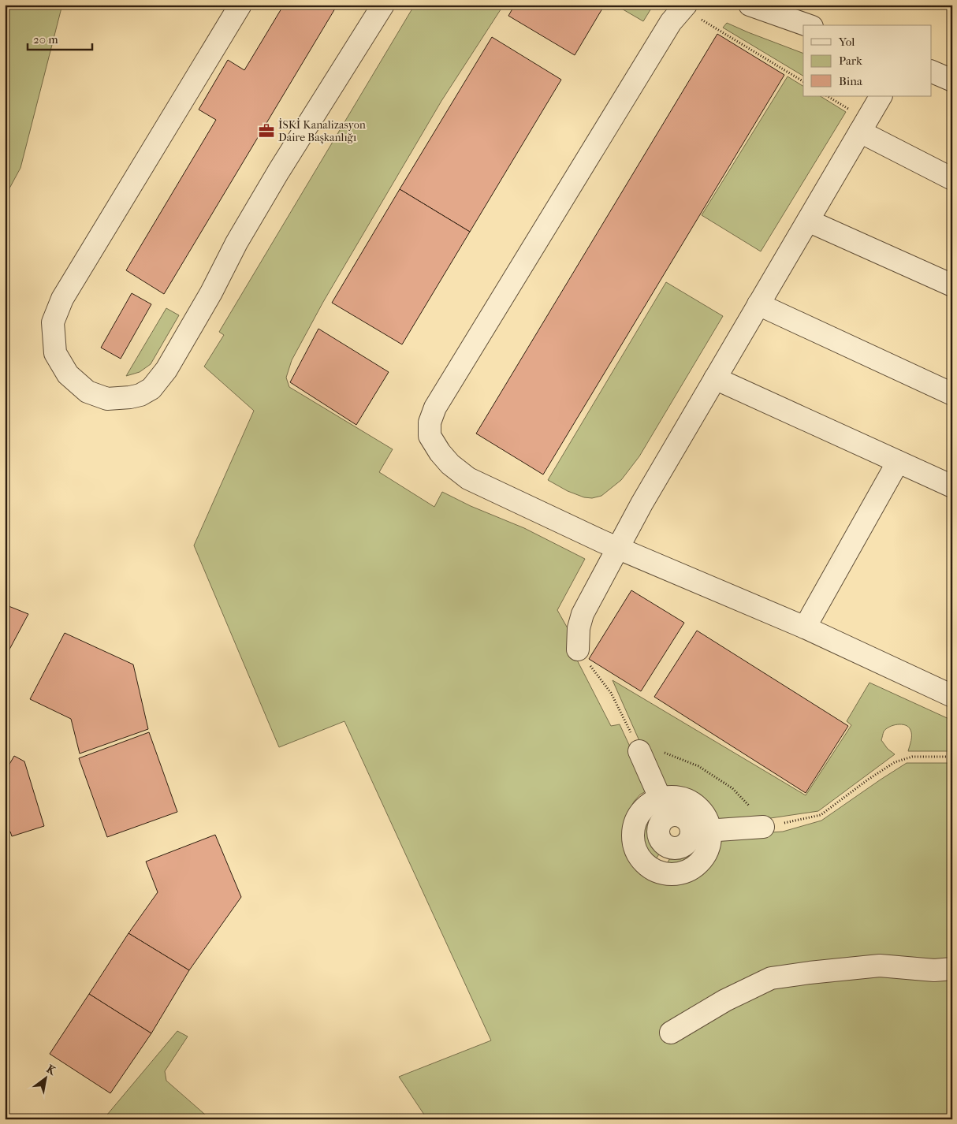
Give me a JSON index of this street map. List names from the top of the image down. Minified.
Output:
{"places":{"office":["İSKİ Kanalizasyon Daire Başkanlığı"]},"legend":["Yol","Park","Bina"],"scale_bar":"20 m","north":"top right"}
